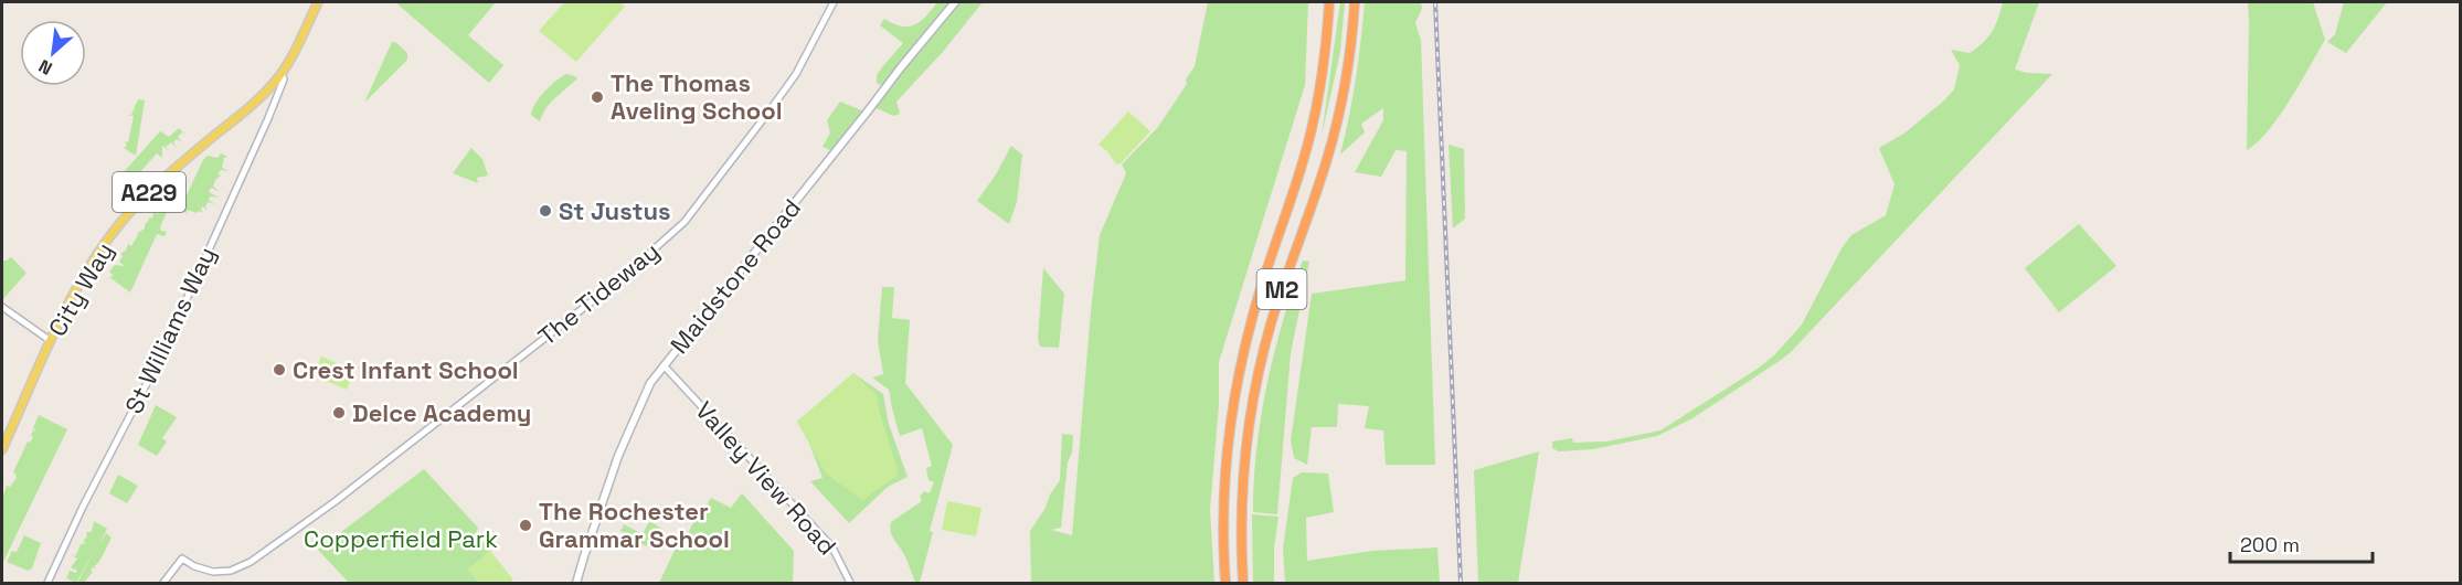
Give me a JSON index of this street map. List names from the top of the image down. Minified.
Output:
{"streets":{"highway":["M2"],"main road":["A229","Maidstone Road","City Way"],"street":["The Tideway","St Williams Way","Valley View Road"]},"crossings":[["Maidstone Road","Valley View Road"],["City Way","St Williams Way"]],"parks":["Copperfield Park"],"places":["The Thomas Aveling School","St Justus","Crest Infant School","Delce Academy","The Rochester Grammar School"],"scale_bar":"200 m","north":"bottom left"}
